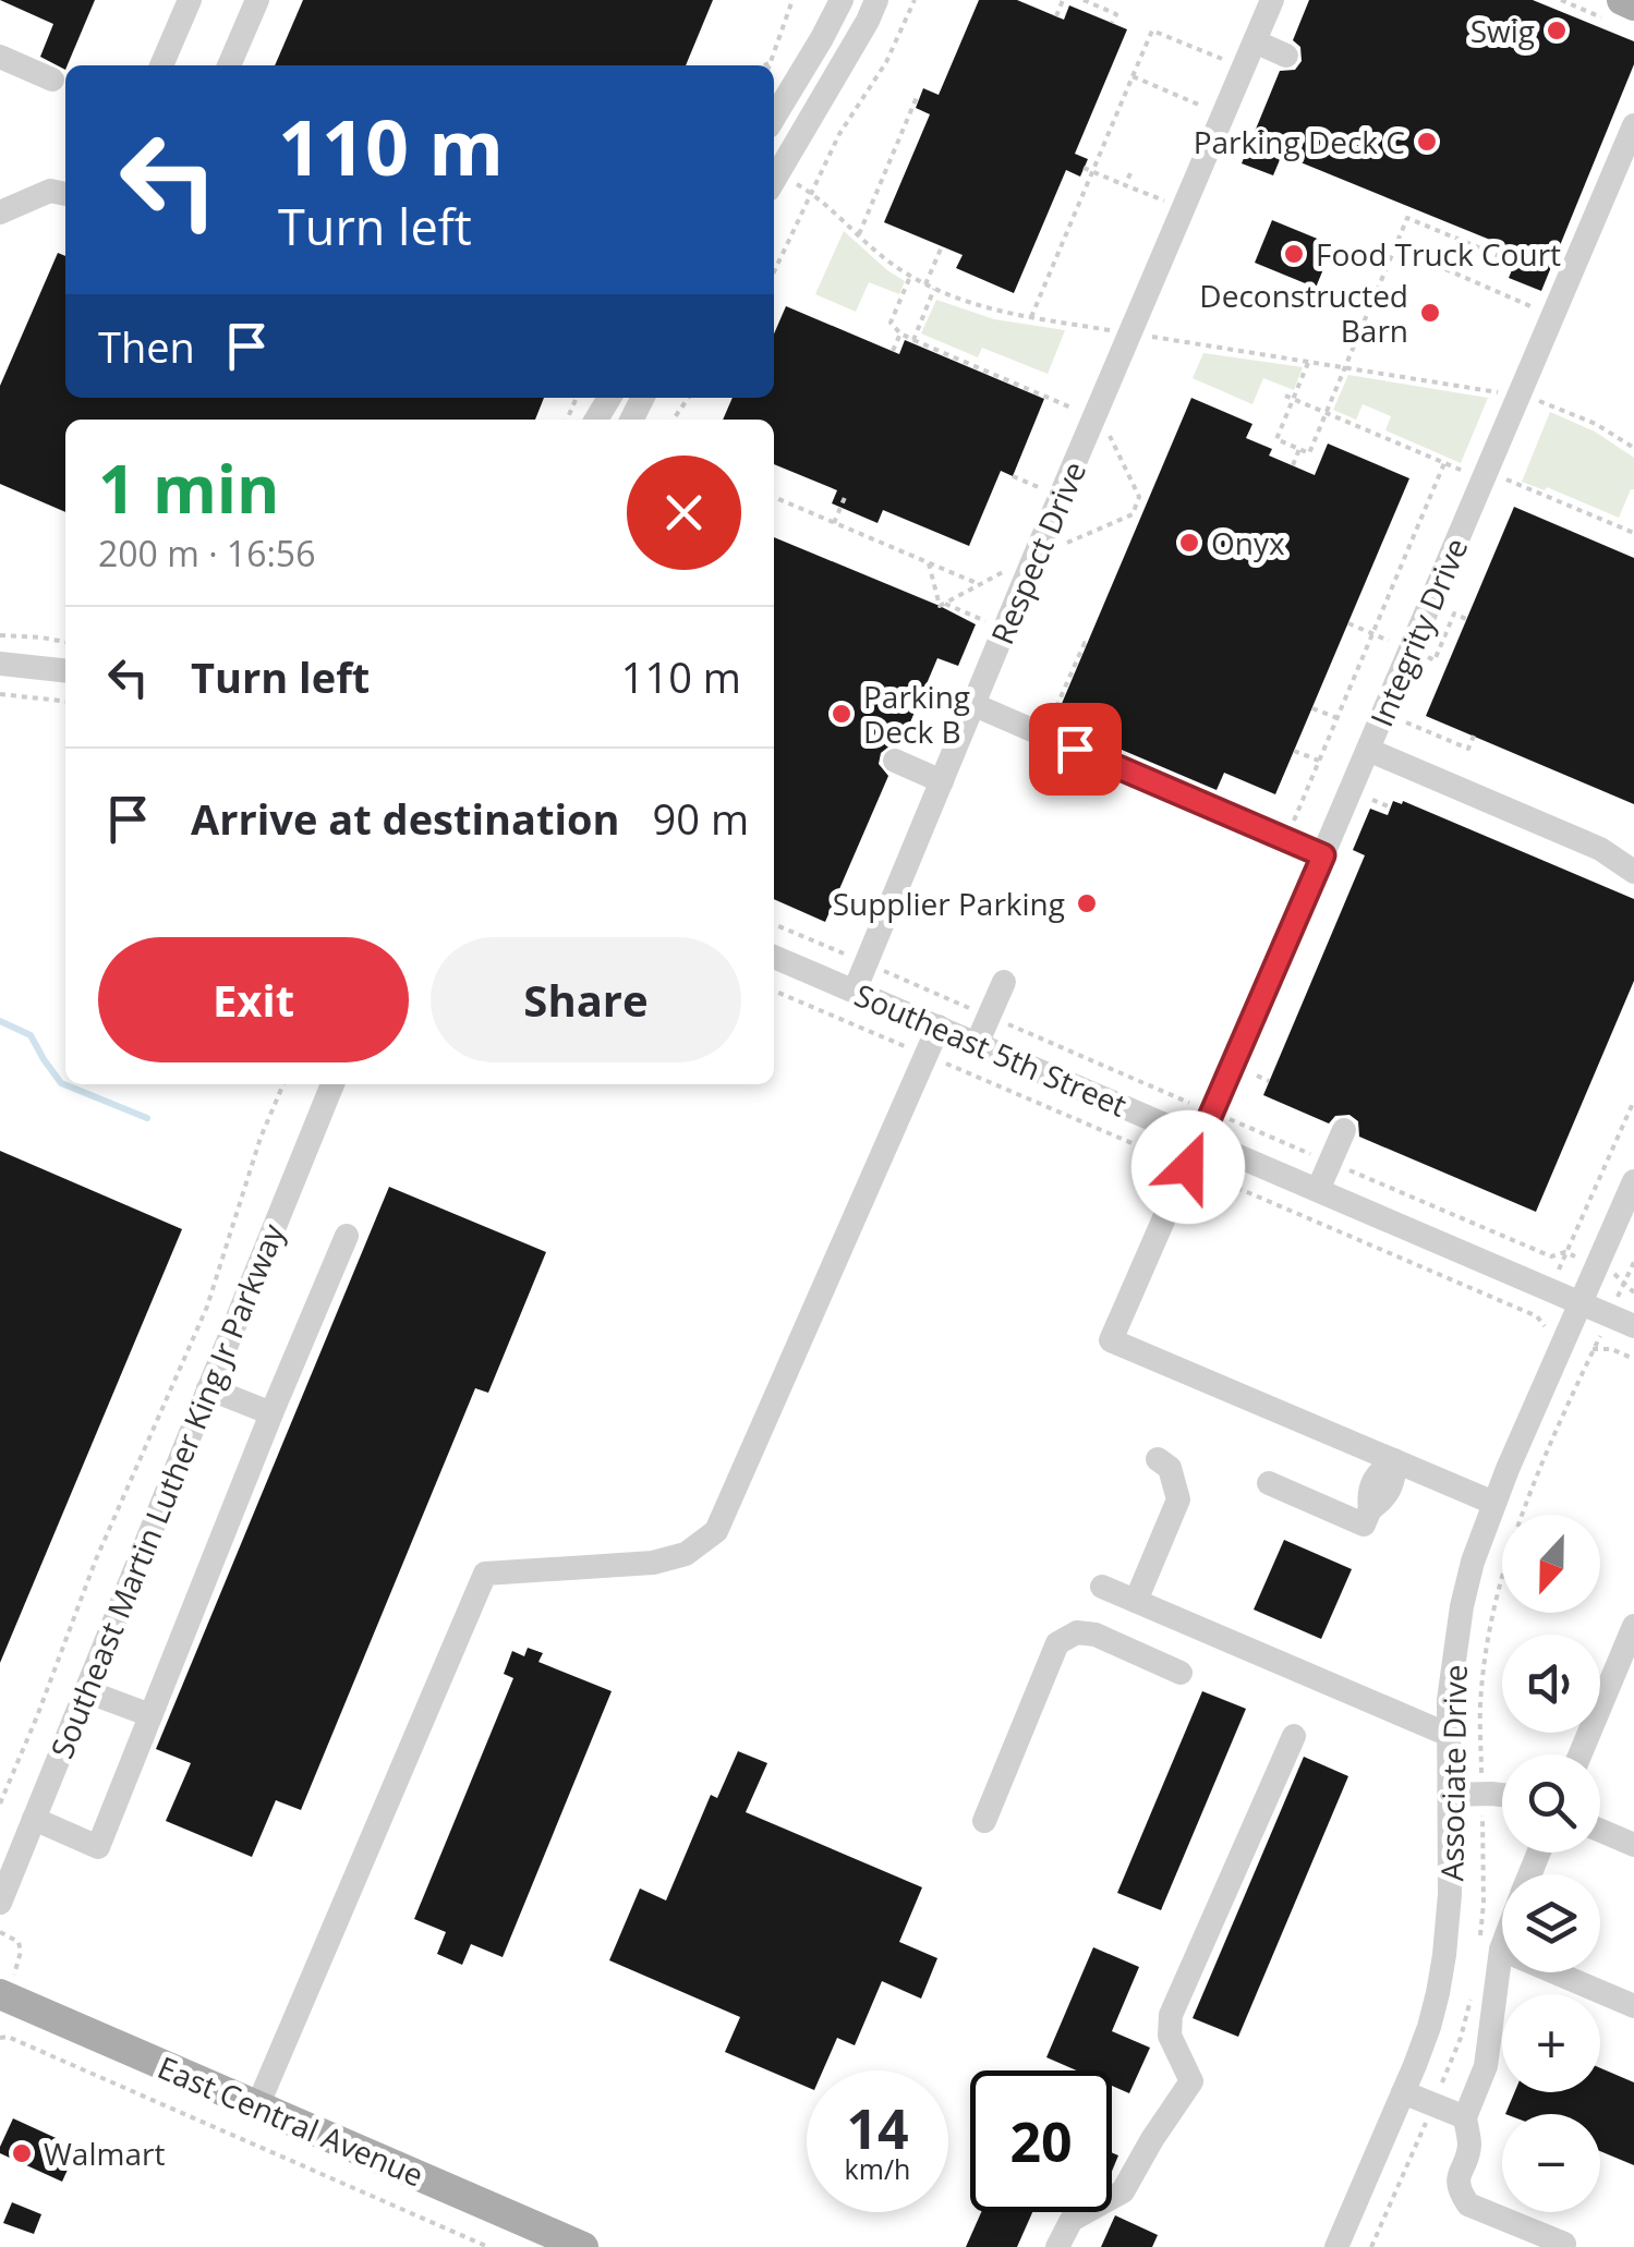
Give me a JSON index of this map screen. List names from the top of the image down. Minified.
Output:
{"streets":{"main road":["East Central Avenue"],"street":["Respect Drive","Integrity Drive","Southeast 5th Street","Southeast Martin Luther King Jr Parkway","Associate Drive"]},"crossings":[["Respect Drive","Southeast 5th Street"],["Integrity Drive","Southeast 5th Street"],["Southeast 5th Street","Associate Drive"]],"places":["Swig","Parking Deck C","Food Truck Court","Deconstructed Barn","Onyx","Parking Deck B","Supplier Parking","Walmart"],"north":"bottom","page":{"turn":["110 m","Turn left"],"then":"Then","heading":["1 min","200 m · 16:56"],"list":[{"name":"Turn left","value":"110 m"},{"name":"Arrive at destination","value":"90 m"}],"buttons":["Exit","Share"],"map_buttons":["+","−"],"speed":"14 km/h","limit":"20"}}
